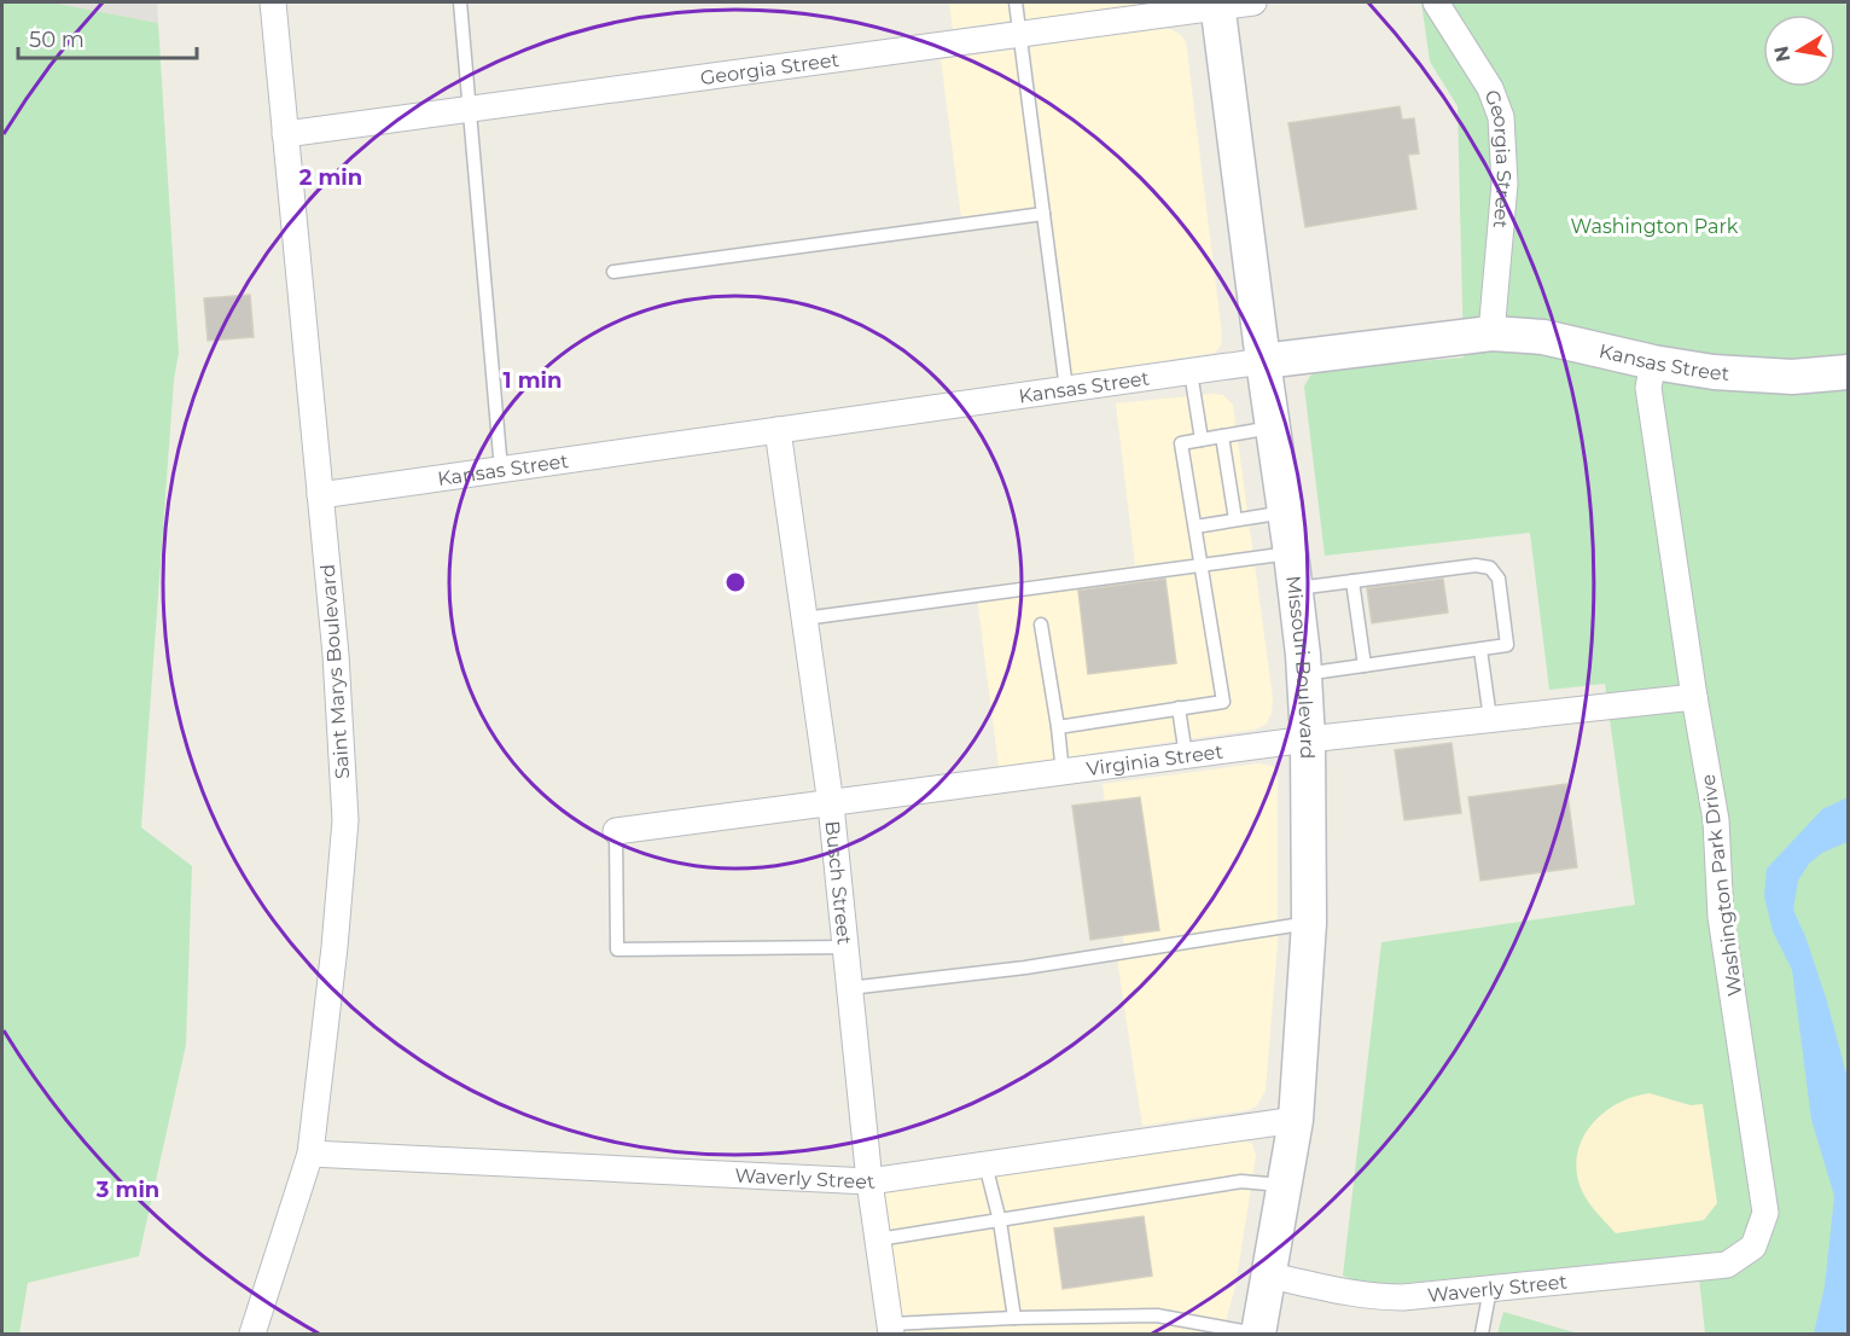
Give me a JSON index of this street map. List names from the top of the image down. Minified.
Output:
{"streets":{"main road":["Kansas Street","Missouri Boulevard"],"street":["Georgia Street","Saint Marys Boulevard","Virginia Street","Busch Street","Washington Park Drive","Waverly Street"]},"crossings":[["Georgia Street","Kansas Street"],["Georgia Street","Missouri Boulevard"],["Georgia Street","Saint Marys Boulevard"],["Kansas Street","Missouri Boulevard"],["Kansas Street","Saint Marys Boulevard"],["Kansas Street","Busch Street"],["Kansas Street","Washington Park Drive"],["Missouri Boulevard","Virginia Street"],["Missouri Boulevard","Waverly Street"],["Saint Marys Boulevard","Waverly Street"],["Virginia Street","Busch Street"],["Virginia Street","Washington Park Drive"],["Busch Street","Waverly Street"],["Washington Park Drive","Waverly Street"]],"parks":["Washington Park"],"scale_bar":"50 m","north":"left","rings":["2 min","1 min","3 min"]}
